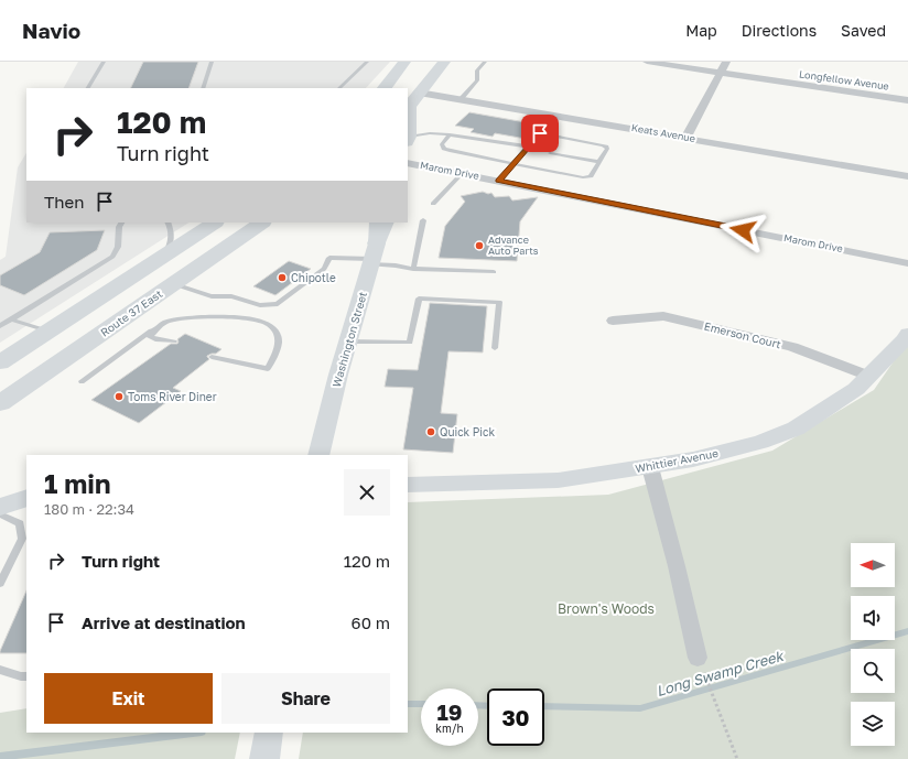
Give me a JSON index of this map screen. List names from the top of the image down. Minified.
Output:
{"streets":{"highway":["Route 37 East"],"street":["Longfellow Avenue","Keats Avenue","Marom Drive","Emerson Court","Washington Street","Whittier Avenue"]},"crossings":[["Emerson Court","Whittier Avenue"]],"water":["Long Swamp Creek"],"parks":["Brown's Woods"],"places":["Advance Auto Parts","Chipotle","Toms River Diner","Quick Pick"],"north":"left","page":{"header":"Navio","nav":["Map","Directions","Saved"],"turn":["120 m","Turn right"],"then":"Then","heading":["1 min","180 m · 22:34"],"list":[{"name":"Turn right","value":"120 m"},{"name":"Arrive at destination","value":"60 m"}],"buttons":["Exit","Share"],"speed":"19 km/h","limit":"30"}}
